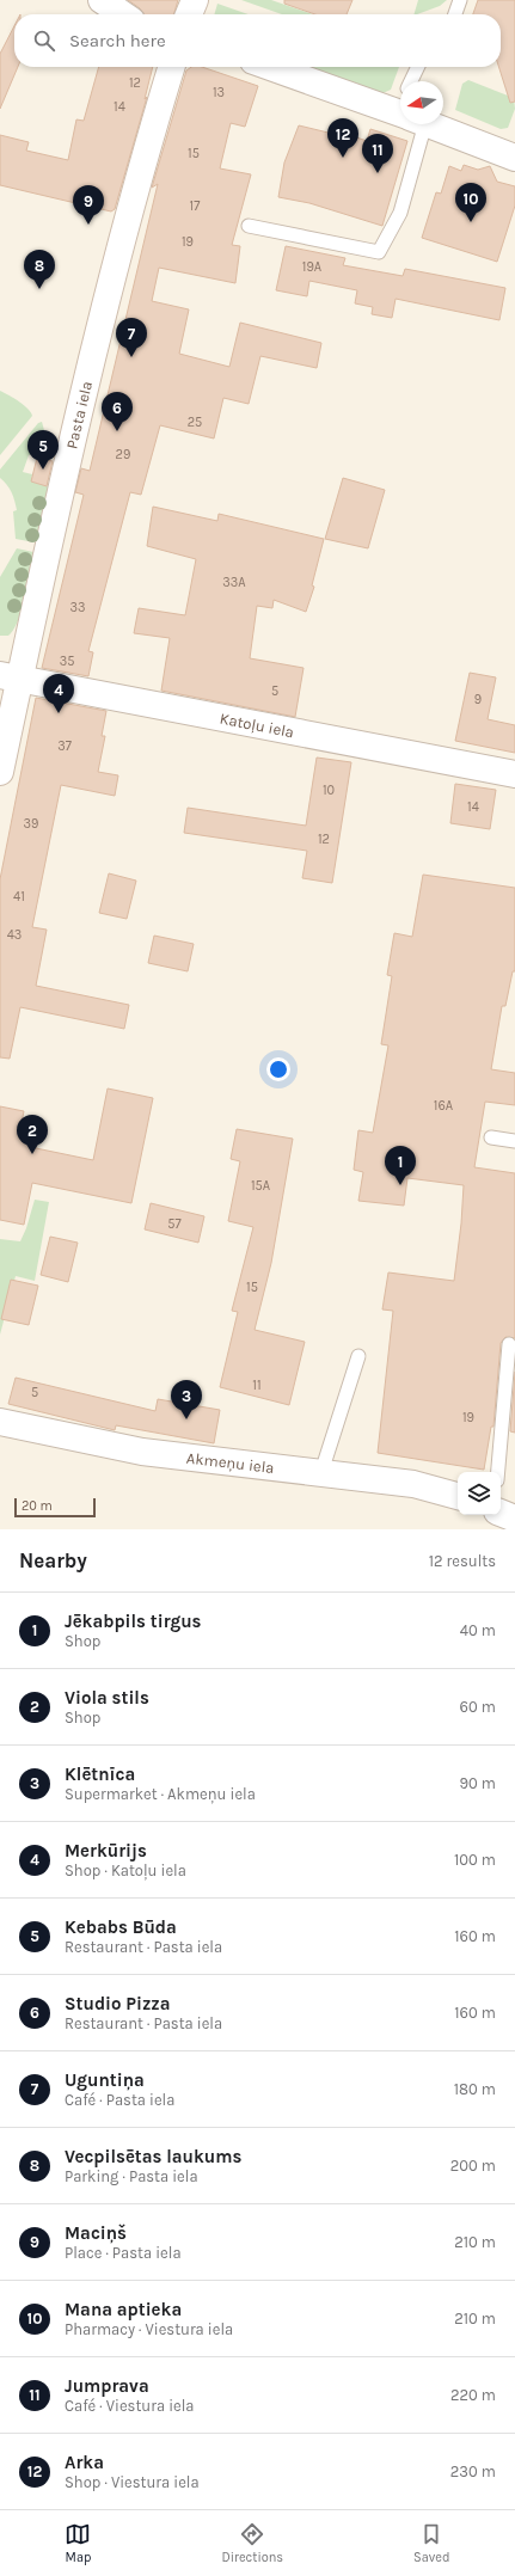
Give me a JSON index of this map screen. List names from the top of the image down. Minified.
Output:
{"streets":{"street":["Pasta iela","Katoļu iela","Akmeņu iela"]},"crossings":[["Pasta iela","Katoļu iela"]],"house_numbers":["12","13","14","15","17","19","19A","25","29","33A","33","35","5","9","37","10","14","39","12","41","43","16A","15A","57","15","11","5","19"],"scale_bar":"20 m","north":"left","page":{"search":"Search here","pins":["12","11","10","9","8","7","6","5","4","2","1","3"],"scale":"20 m","heading":["Nearby","12 results"],"list":[{"mark":"1","name":"Jēkabpils tirgus","note":"Shop","value":"40 m"},{"mark":"2","name":"Viola stils","note":"Shop","value":"60 m"},{"mark":"3","name":"Klētnīca","note":"Supermarket · Akmeņu iela","value":"90 m"},{"mark":"4","name":"Merkūrijs","note":"Shop · Katoļu iela","value":"100 m"},{"mark":"5","name":"Kebabs Būda","note":"Restaurant · Pasta iela","value":"160 m"},{"mark":"6","name":"Studio Pizza","note":"Restaurant · Pasta iela","value":"160 m"},{"mark":"7","name":"Uguntiņa","note":"Café · Pasta iela","value":"180 m"},{"mark":"8","name":"Vecpilsētas laukums","note":"Parking · Pasta iela","value":"200 m"},{"mark":"9","name":"Maciņš","note":"Place · Pasta iela","value":"210 m"},{"mark":"10","name":"Mana aptieka","note":"Pharmacy · Viestura iela","value":"210 m"},{"mark":"11","name":"Jumprava","note":"Café · Viestura iela","value":"220 m"},{"mark":"12","name":"Arka","note":"Shop · Viestura iela","value":"230 m"}],"nav":["Map","Directions","Saved"]}}
